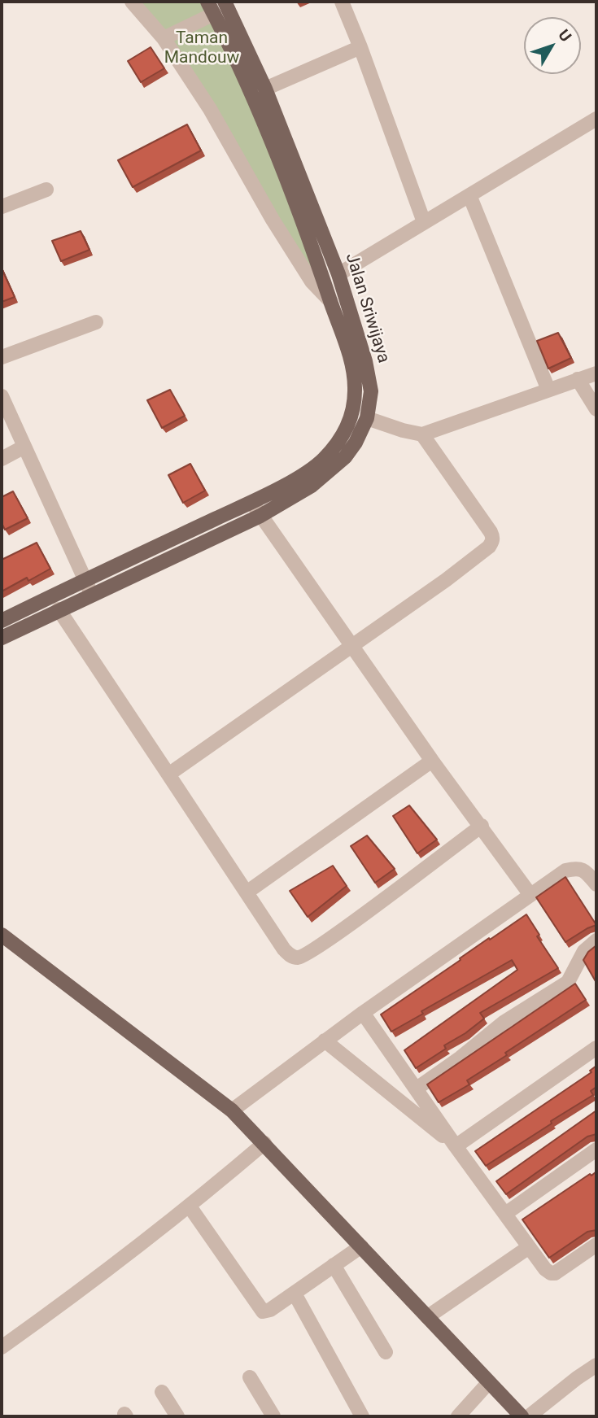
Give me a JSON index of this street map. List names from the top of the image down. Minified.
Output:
{"streets":{"main road":["Jalan Sriwijaya"]},"parks":["Taman Mandouw"],"north":"top right"}
